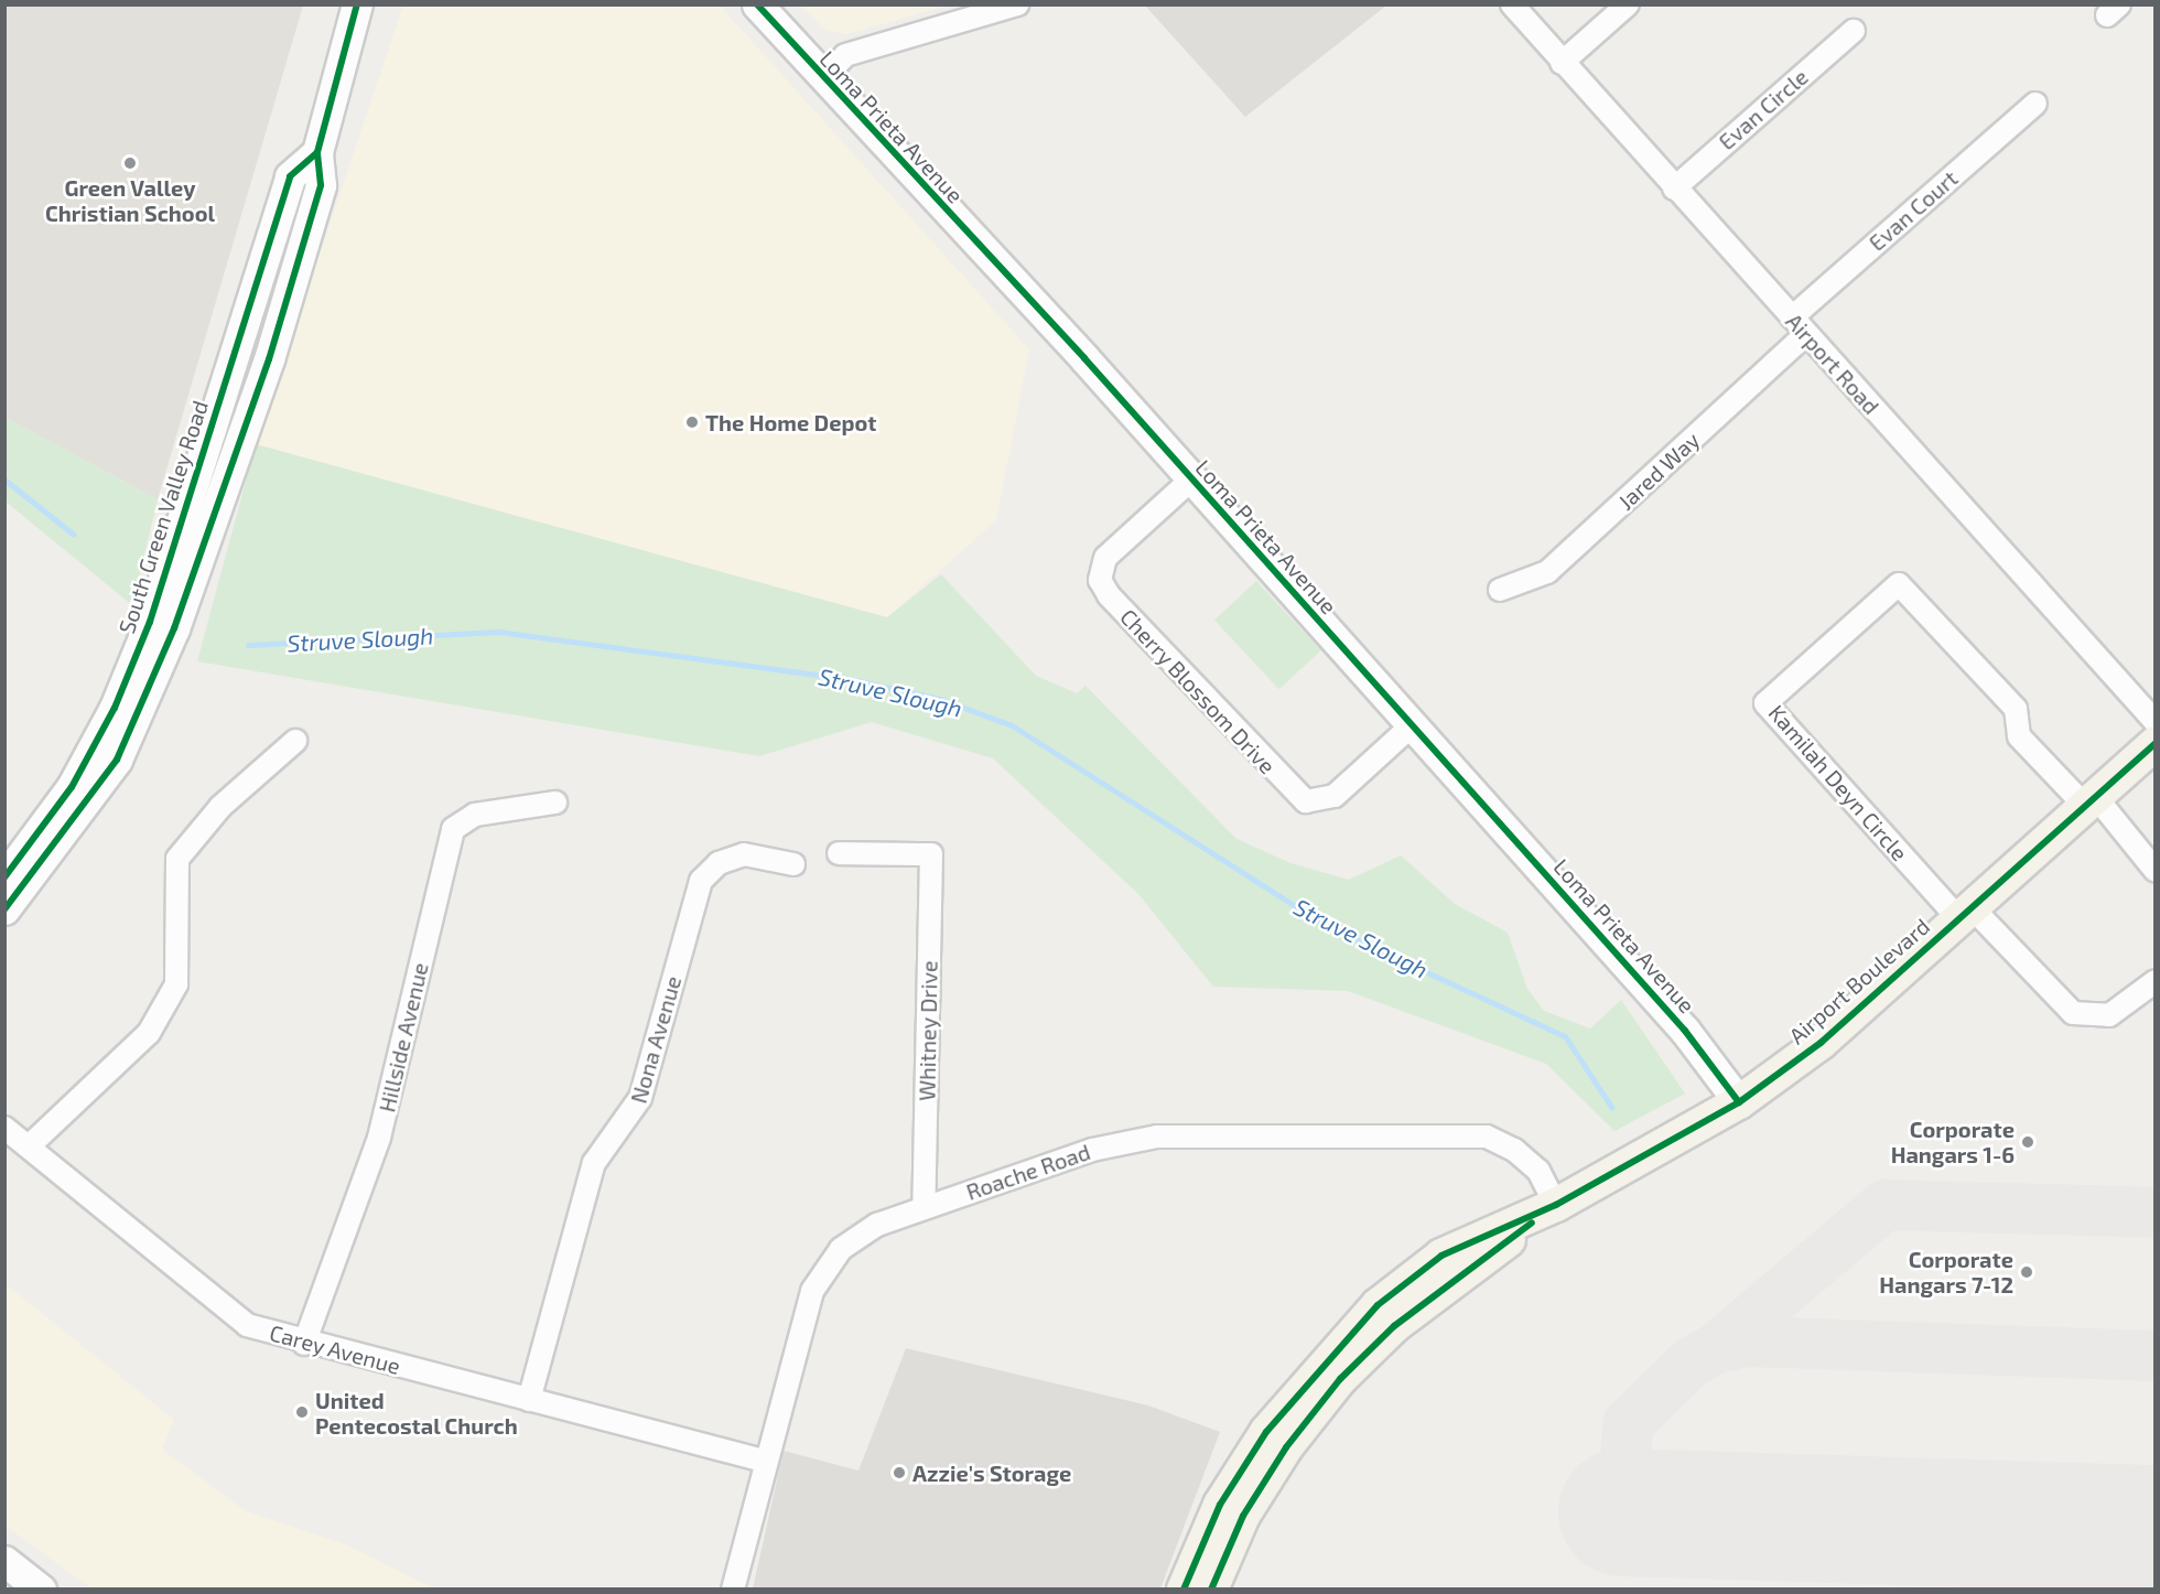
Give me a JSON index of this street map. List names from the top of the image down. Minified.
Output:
{"streets":{"main road":["Loma Prieta Avenue","South Green Valley Road","Airport Boulevard"],"street":["Evan Circle","Evan Court","Airport Road","Jared Way","Cherry Blossom Drive","Kamilah Deyn Circle","Whitney Drive","Hillside Avenue","Nona Avenue","Roache Road","Carey Avenue"]},"crossings":[["Evan Circle","Airport Road"],["Loma Prieta Avenue","Cherry Blossom Drive"],["Loma Prieta Avenue","Airport Boulevard"],["Evan Court","Airport Road"],["Evan Court","Jared Way"],["Airport Road","Jared Way"],["Kamilah Deyn Circle","Airport Boulevard"],["Airport Boulevard","Roache Road"],["Whitney Drive","Roache Road"],["Hillside Avenue","Carey Avenue"],["Nona Avenue","Carey Avenue"],["Roache Road","Carey Avenue"]],"water":["Struve Slough"],"places":["Green Valley Christian School","The Home Depot","Corporate Hangars 1-6","Corporate Hangars 7-12","United Pentecostal Church","Azzie's Storage"]}
